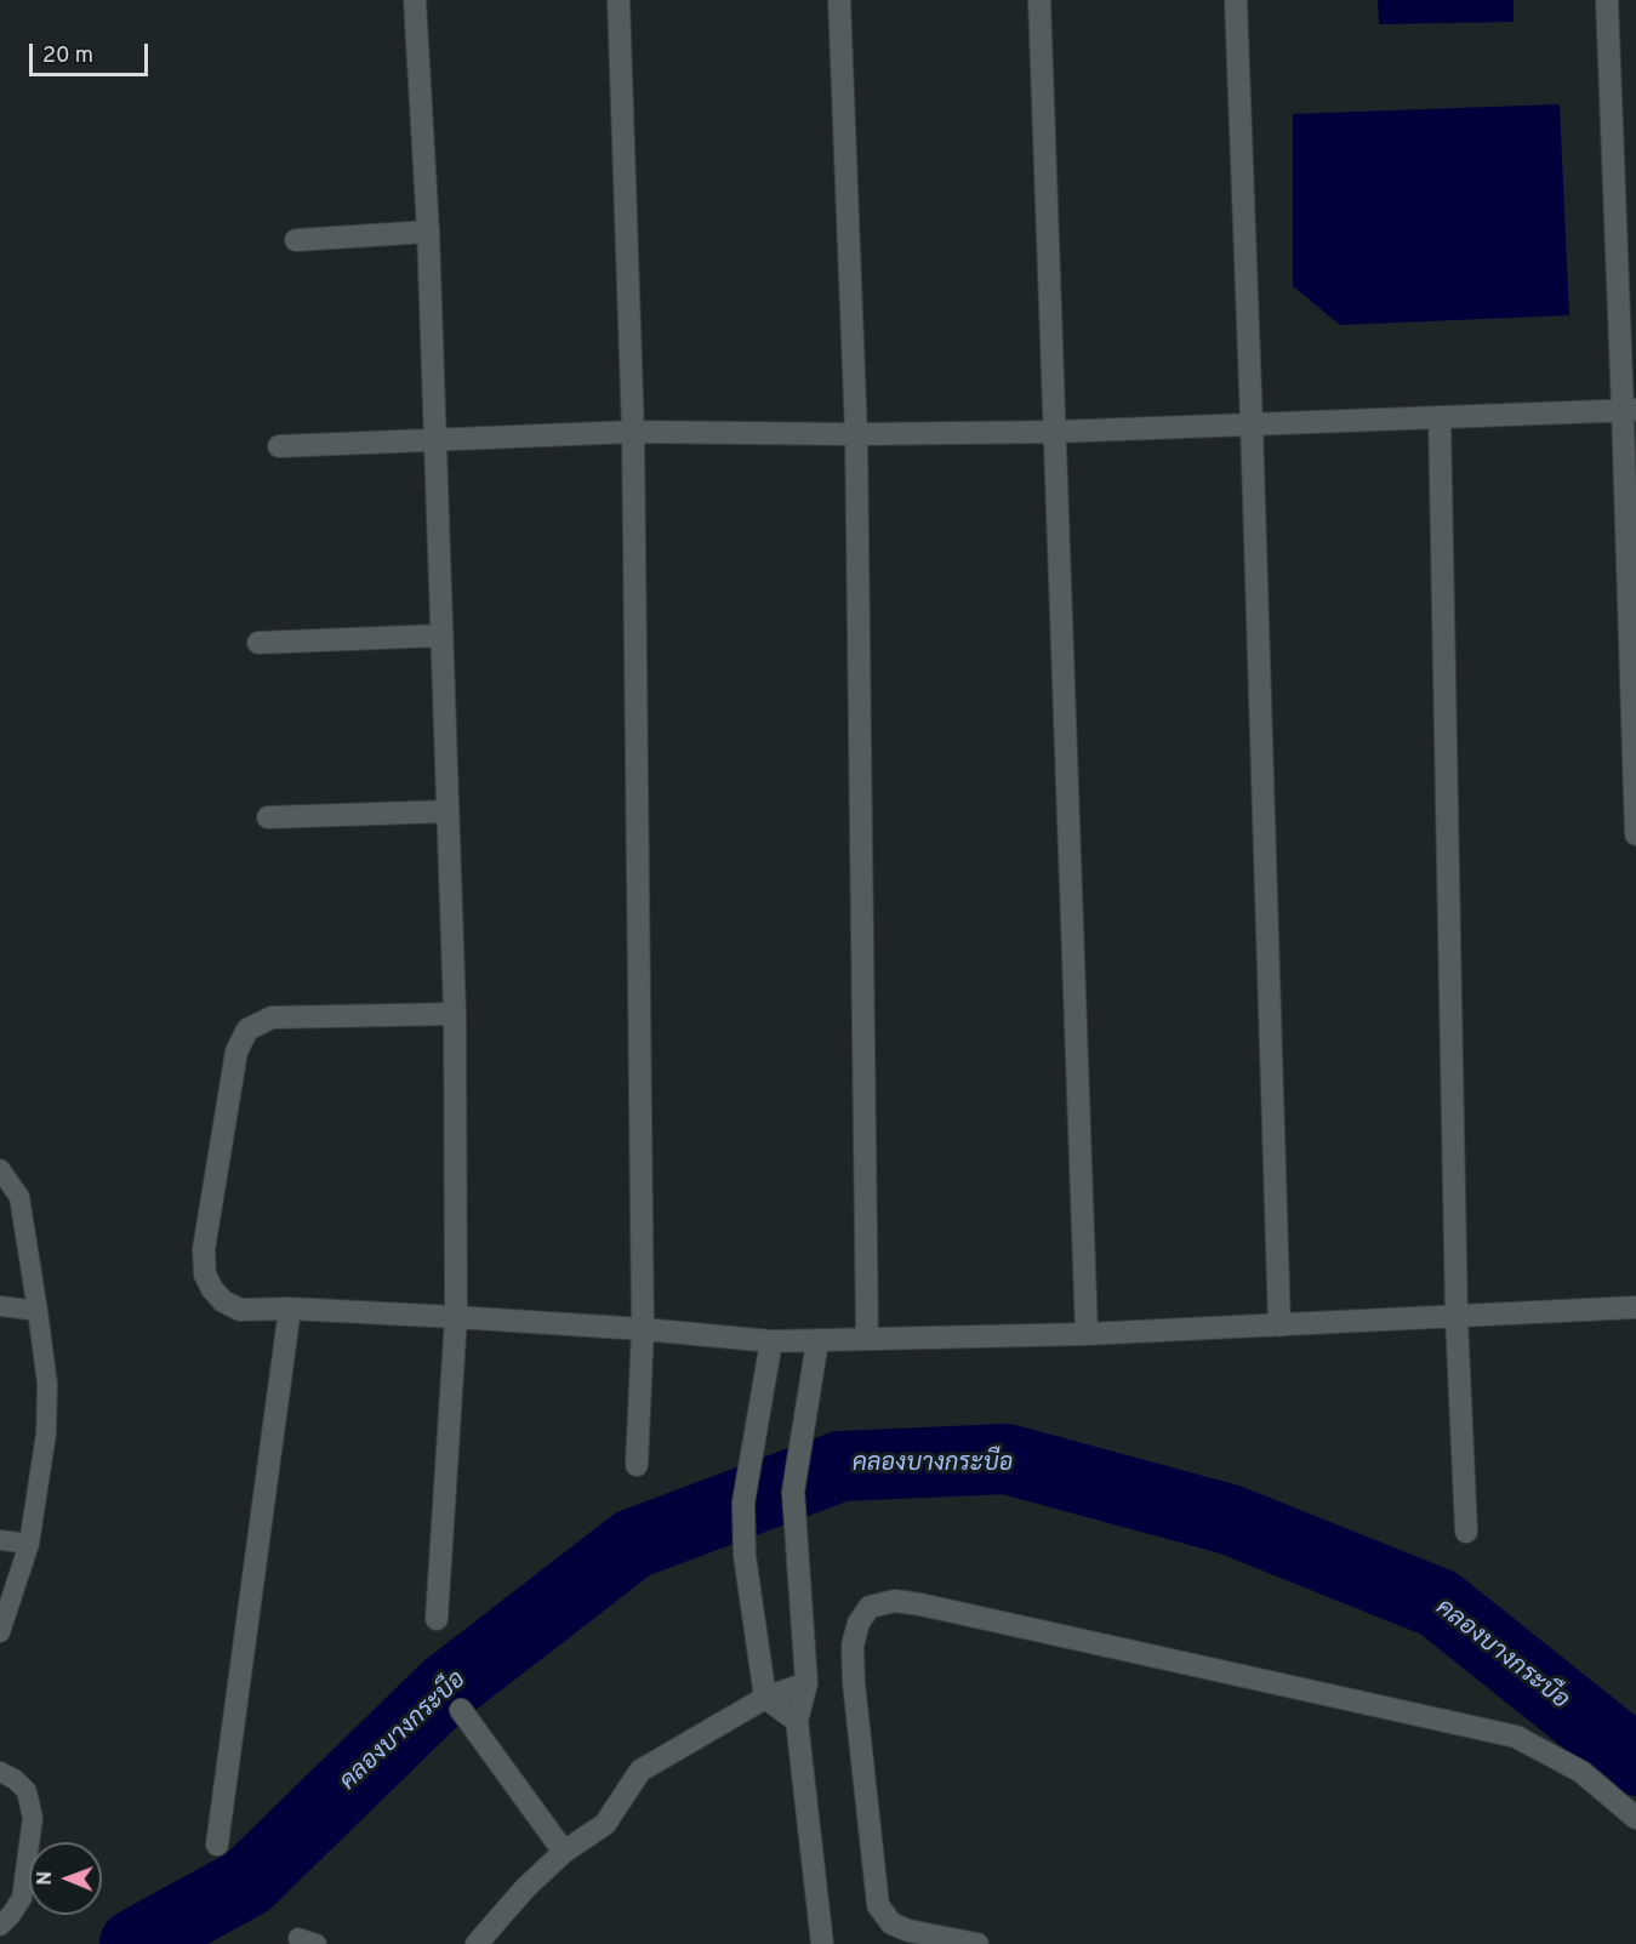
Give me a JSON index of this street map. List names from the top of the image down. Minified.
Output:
{"water":["คลองบางกระบือ"],"scale_bar":"20 m","north":"left"}
